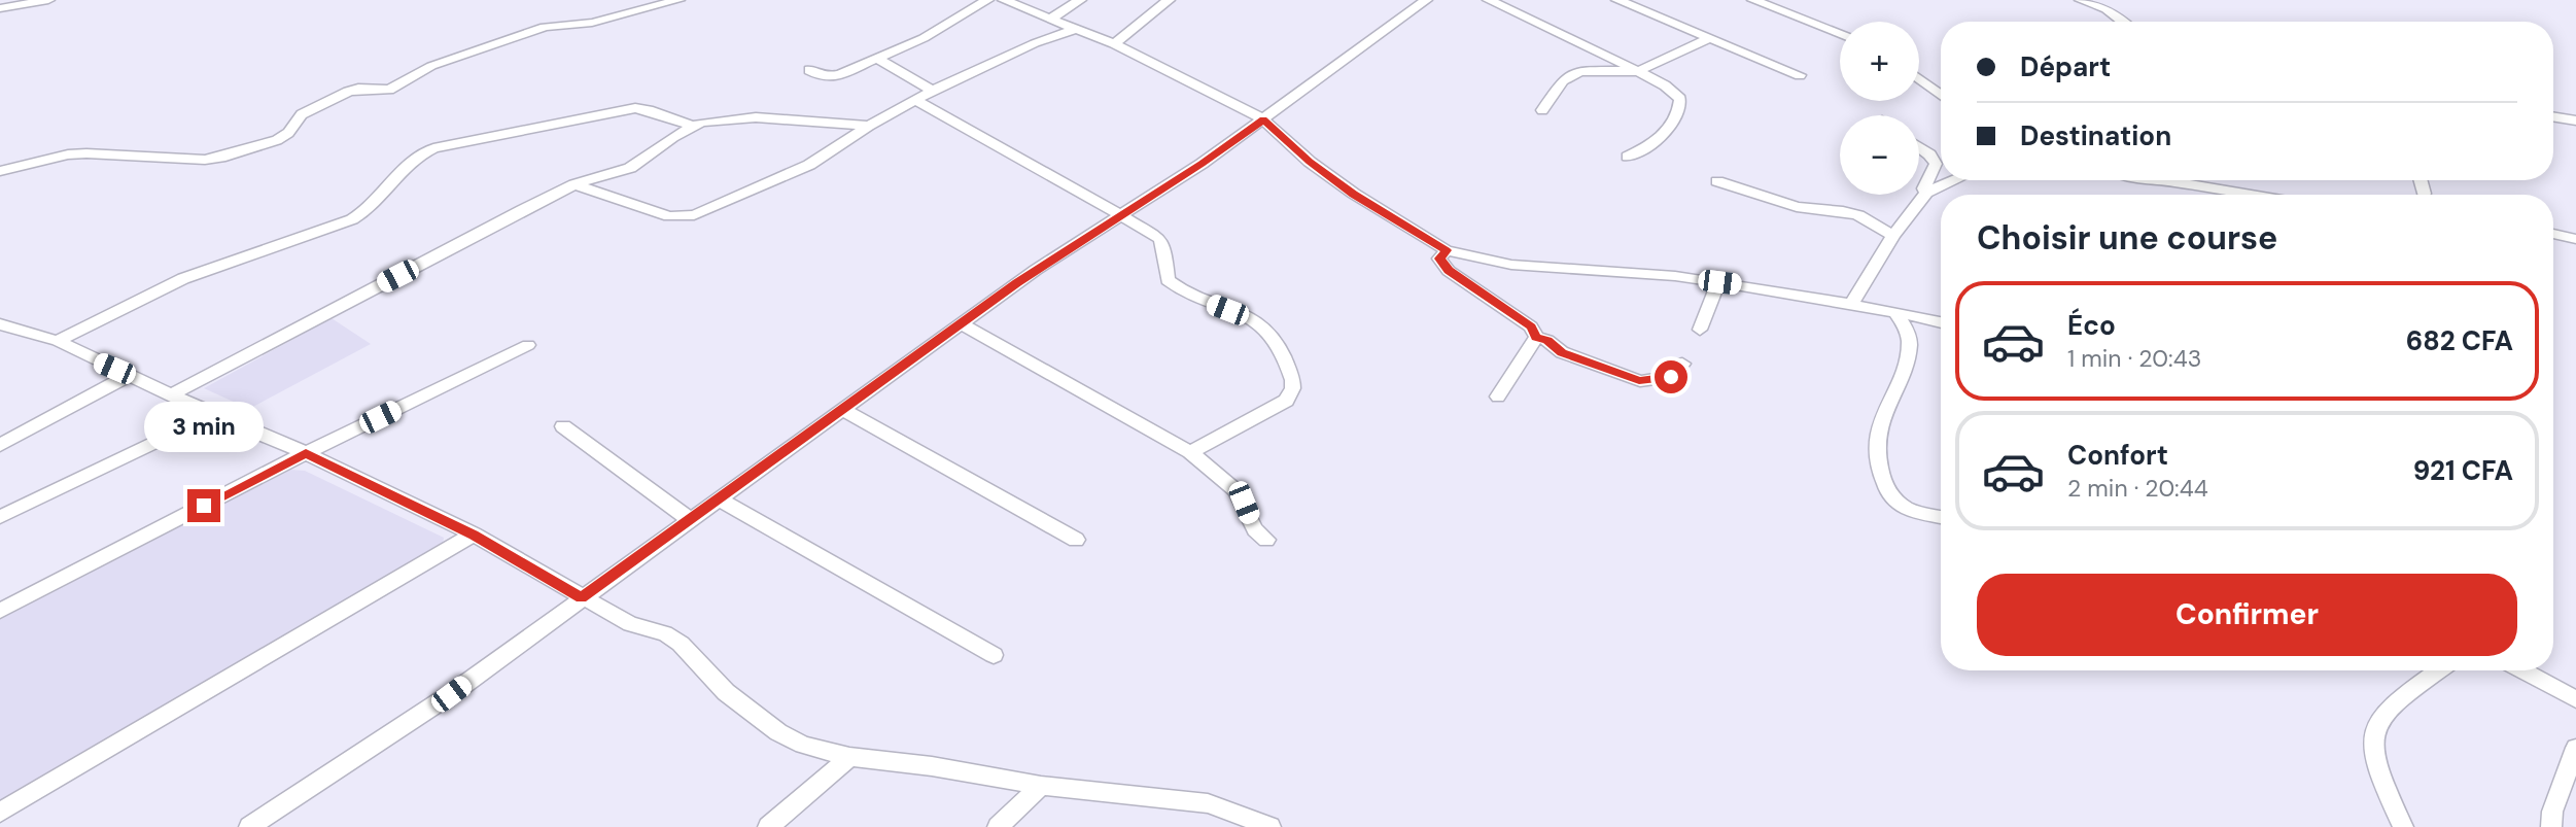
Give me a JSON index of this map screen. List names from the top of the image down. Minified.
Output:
{"page":{"map_buttons":["+","−"],"banner":["Départ","Destination"],"heading":"Choisir une course","list":[{"name":"Éco","note":"1 min · 20:43","value":"682 CFA"},{"name":"Confort","note":"2 min · 20:44","value":"921 CFA"}],"bubble":"3 min","buttons":"Confirmer"}}
